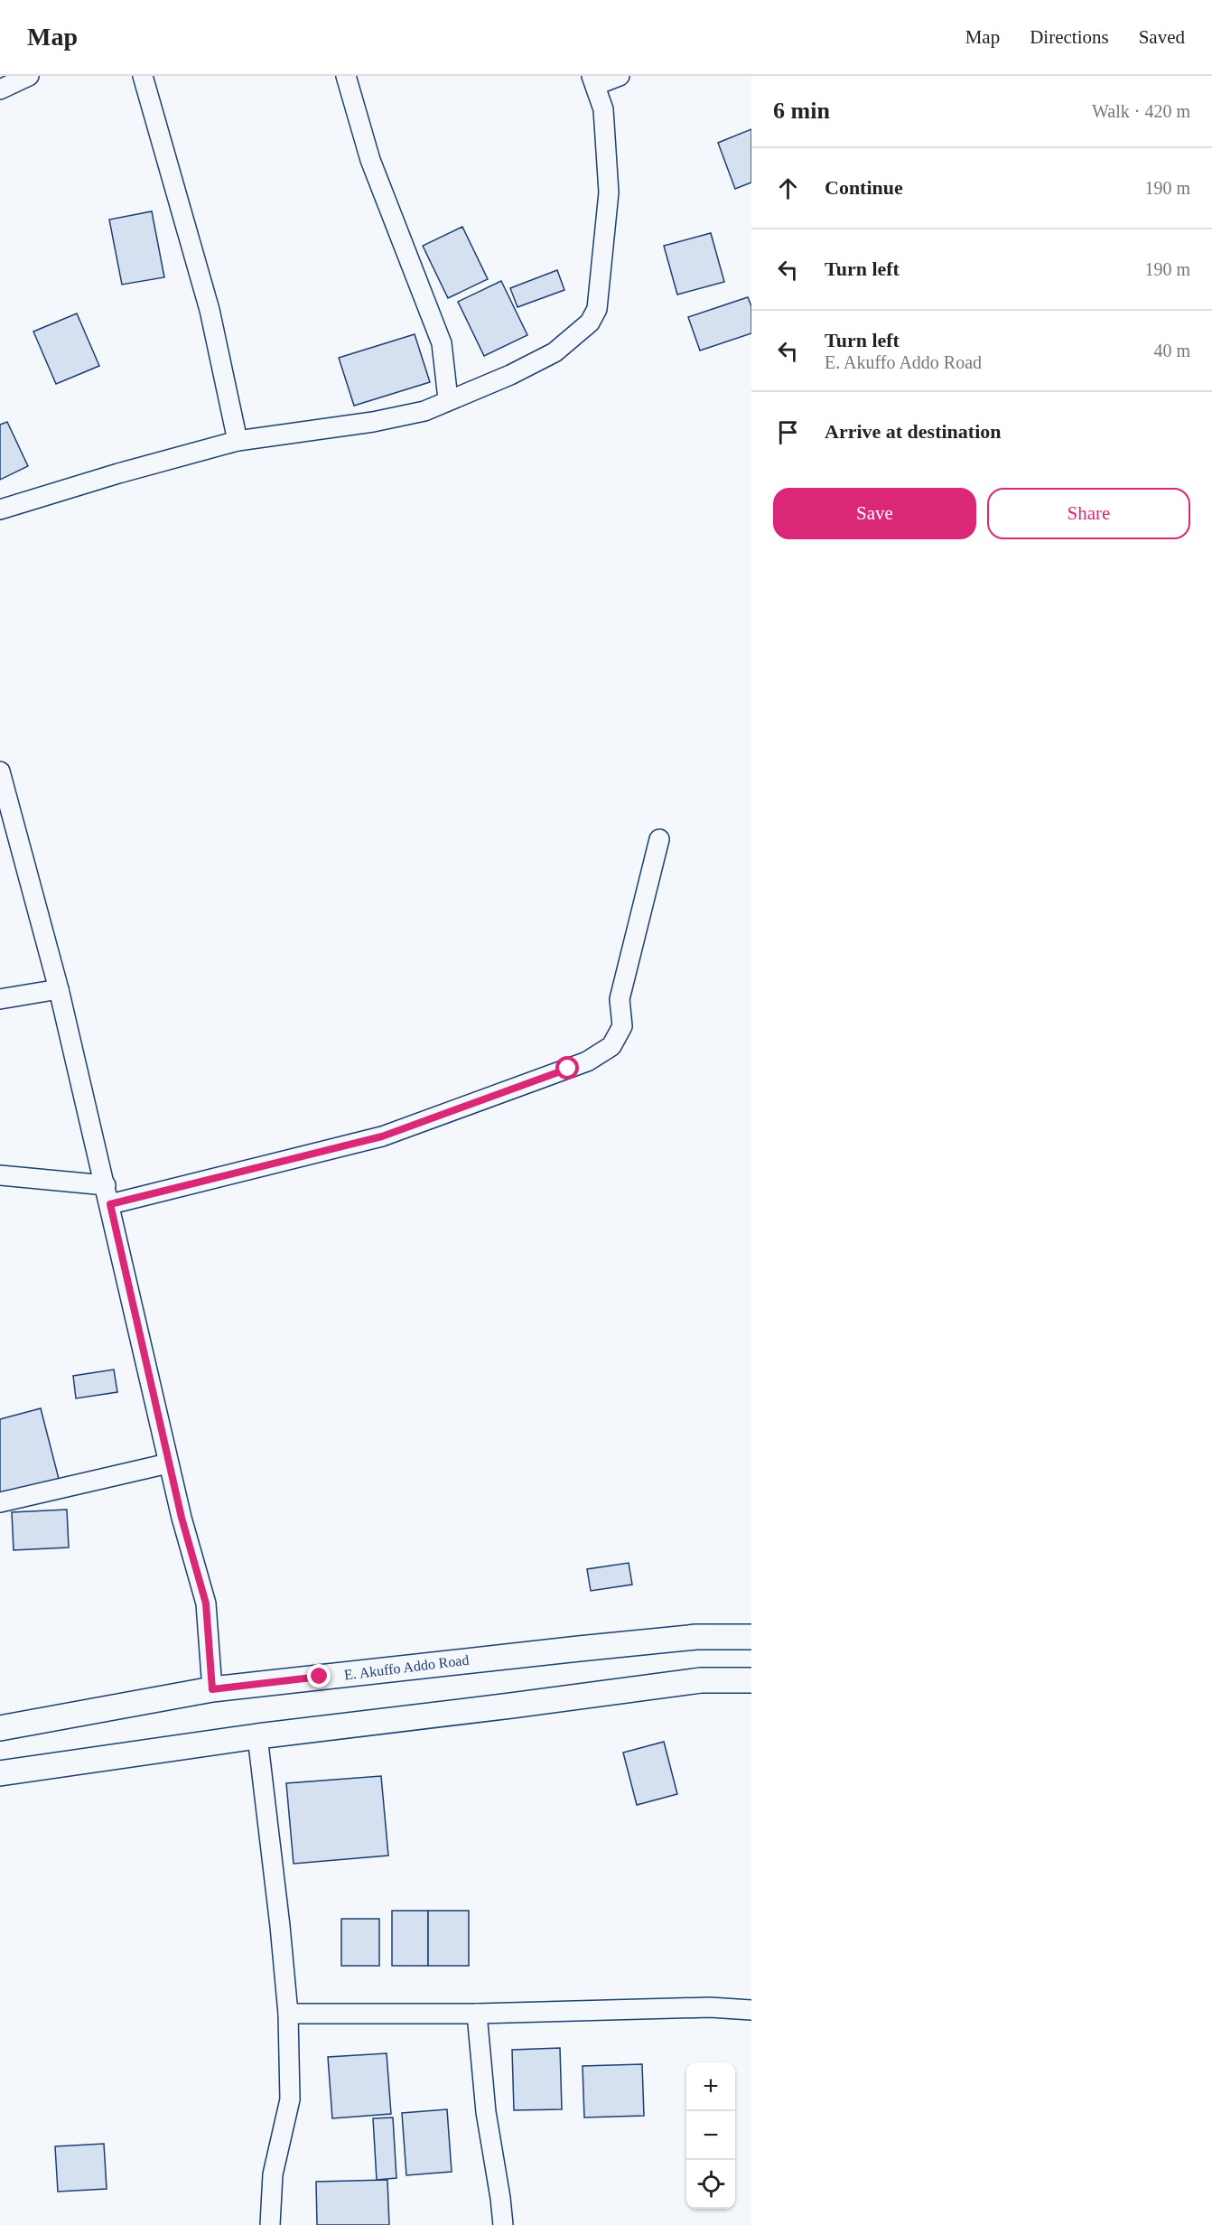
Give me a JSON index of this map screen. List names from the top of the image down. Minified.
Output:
{"streets":{"main road":["E. Akuffo Addo Road"]},"page":{"header":"Map","nav":["Map","Directions","Saved"],"heading":["6 min","Walk · 420 m"],"list":[["Continue","190 m"],["Turn left","190 m"],["Turn left","E. Akuffo Addo Road","40 m"],"Arrive at destination"],"buttons":["Save","Share"],"map_buttons":["+","−"]}}
